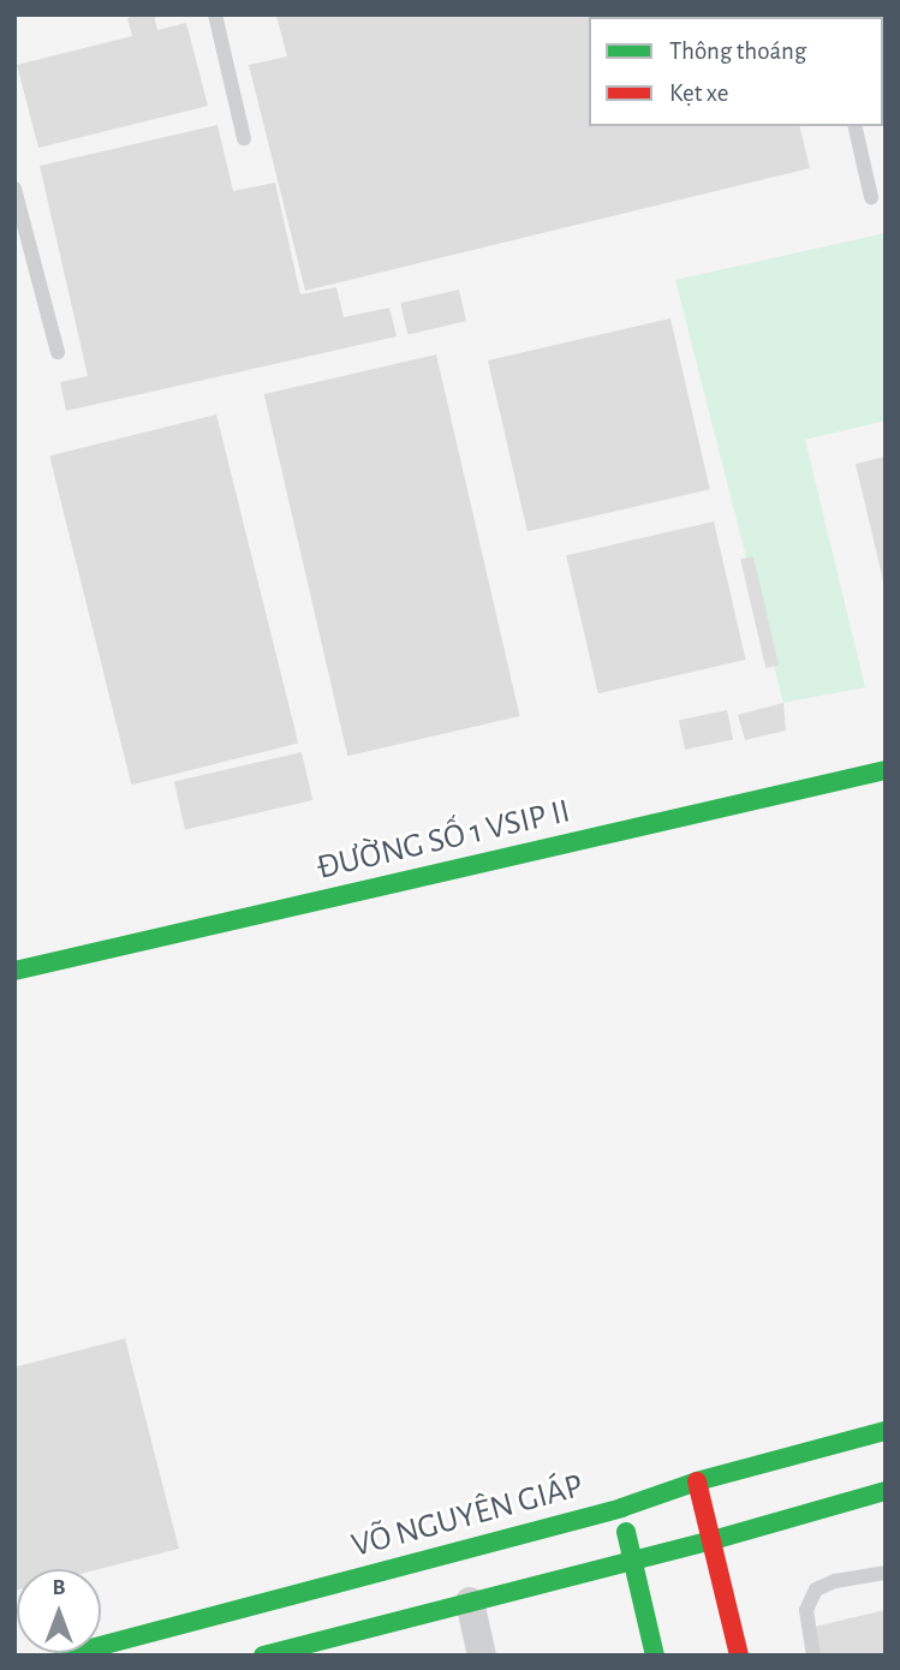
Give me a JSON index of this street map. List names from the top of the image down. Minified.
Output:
{"streets":{"main road":["ĐƯỜNG SỐ 1 VSIP II","VÕ NGUYÊN GIÁP"]},"legend":["Thông thoáng","Kẹt xe"],"north":"top"}
